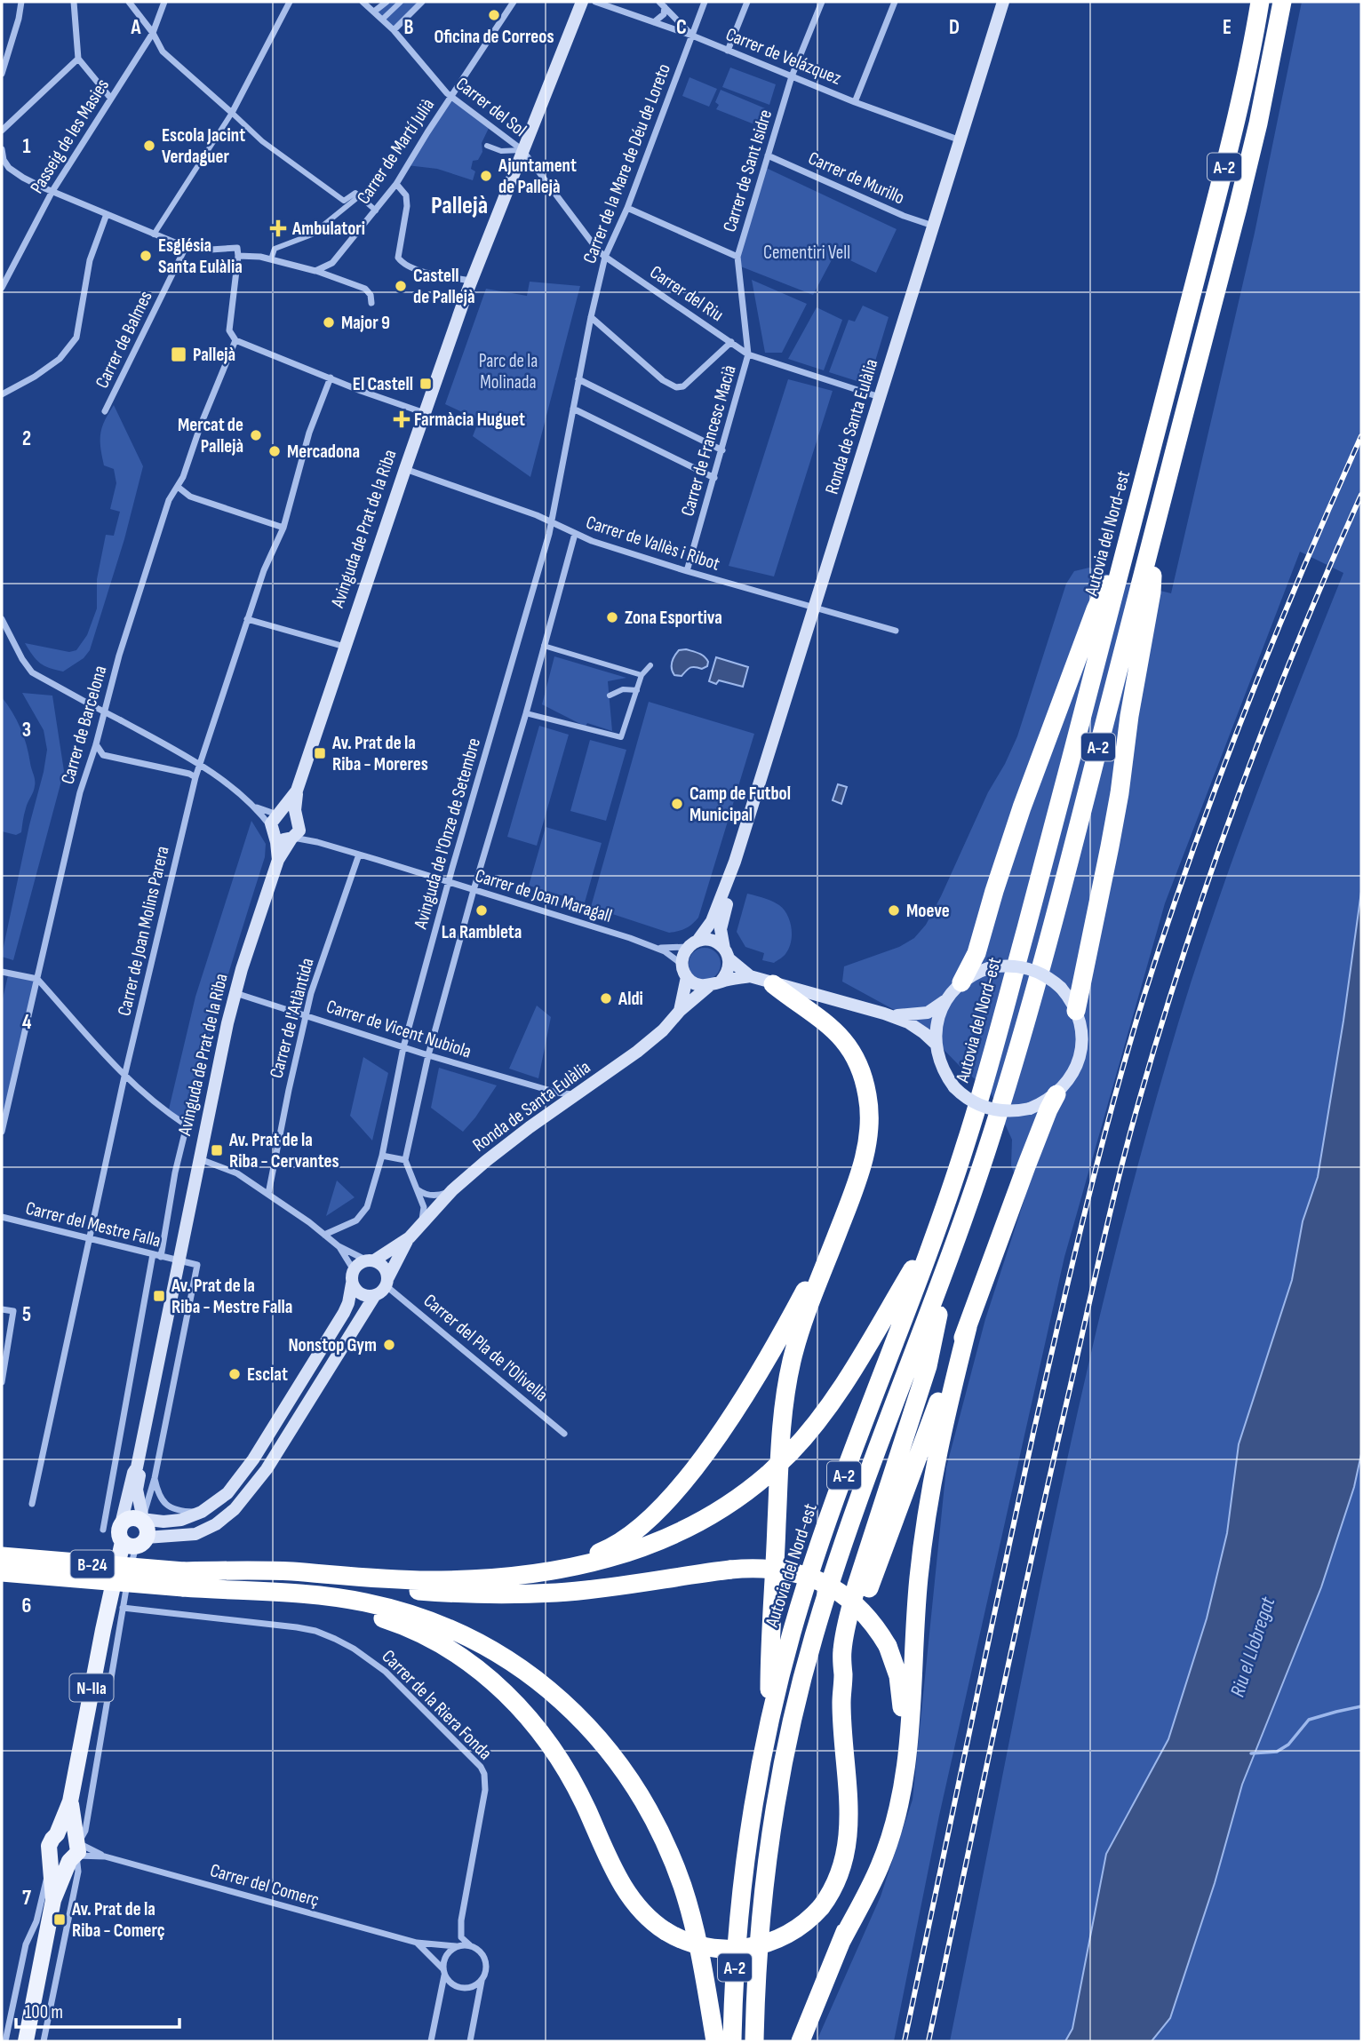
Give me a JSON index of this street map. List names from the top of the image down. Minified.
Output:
{"streets":{"highway":["A-2","Autovia del Nord-est","B-24"],"main road":["Ronda de Santa Eulàlia","Avinguda de Prat de la Riba","N-IIa"],"street":["Carrer de Velázquez","Carrer del Sol","Passeig de les Masies","Carrer de Martí Julià","Carrer de la Mare de Déu de Loreto","Carrer de Sant Isidre","Carrer de Murillo","Carrer del Riu","Carrer de Balmes","Carrer de Francesc Macià","Carrer de Vallès i Ribot","Carrer de Barcelona","Avinguda de l'Onze de Setembre","Carrer de Joan Maragall","Carrer de Joan Molins Parera","Carrer de l'Atlàntida","Carrer de Vicent Nubiola","Carrer del Mestre Falla","Carrer del Pla de l'Olivella","Carrer de la Riera Fonda","Carrer del Comerç"]},"crossings":[["Carrer de Velázquez","Carrer de la Mare de Déu de Loreto"],["Carrer de Velázquez","Carrer de Sant Isidre"],["Carrer de Velázquez","Ronda de Santa Eulàlia"],["Carrer del Sol","Carrer de Martí Julià"],["Carrer del Sol","Carrer del Riu"],["Carrer del Sol","Avinguda de Prat de la Riba"],["Carrer de la Mare de Déu de Loreto","Carrer del Riu"],["Carrer de la Mare de Déu de Loreto","Carrer de Vallès i Ribot"],["Carrer de la Mare de Déu de Loreto","Avinguda de l'Onze de Setembre"],["Carrer de Sant Isidre","Carrer de Murillo"],["Carrer de Sant Isidre","Carrer del Riu"],["Carrer de Sant Isidre","Carrer de Francesc Macià"],["Carrer de Murillo","Ronda de Santa Eulàlia"],["Carrer del Riu","Ronda de Santa Eulàlia"],["Carrer del Riu","Carrer de Francesc Macià"],["Carrer del Riu","Avinguda de Prat de la Riba"],["Ronda de Santa Eulàlia","Carrer de Vallès i Ribot"],["Ronda de Santa Eulàlia","Carrer de Joan Maragall"],["Ronda de Santa Eulàlia","Carrer de Vicent Nubiola"],["Ronda de Santa Eulàlia","Carrer del Pla de l'Olivella"],["Carrer de Francesc Macià","Carrer de Vallès i Ribot"],["Avinguda de Prat de la Riba","Carrer de Vallès i Ribot"],["Avinguda de Prat de la Riba","Carrer de Vicent Nubiola"],["Avinguda de Prat de la Riba","Carrer del Mestre Falla"],["Carrer de Vallès i Ribot","Avinguda de l'Onze de Setembre"],["Avinguda de l'Onze de Setembre","Carrer de Joan Maragall"],["Avinguda de l'Onze de Setembre","Carrer de Vicent Nubiola"],["Carrer de Joan Maragall","Carrer de l'Atlàntida"],["Carrer de Joan Molins Parera","Carrer del Mestre Falla"],["Carrer de l'Atlàntida","Carrer de Vicent Nubiola"],["N-IIa","Carrer del Comerç"],["Carrer de la Riera Fonda","Carrer del Comerç"]],"districts":["Pallejà"],"water":["Riu el Llobregat"],"parks":["Cementiri Vell","Parc de la Molinada"],"places":{"other":["Oficina de Correos","Escola Jacint Verdaguer","Ajuntament de Pallejà","Església Santa Eulàlia","Castell de Pallejà","Major 9","Mercat de Pallejà","Mercadona","Zona Esportiva","Camp de Futbol Municipal","La Rambleta","Moeve","Aldi","Nonstop Gym","Esclat"],"health":["Ambulatori","Farmàcia Huguet"],"transit":["Pallejà","El Castell","Av. Prat de la Riba - Moreres","Av. Prat de la Riba - Cervantes","Av. Prat de la Riba - Mestre Falla","Av. Prat de la Riba - Comerç"]},"scale_bar":"100 m","grid":{"columns":["A","B","C","D","E"],"rows":["1","2","3","4","5","6","7"]}}
